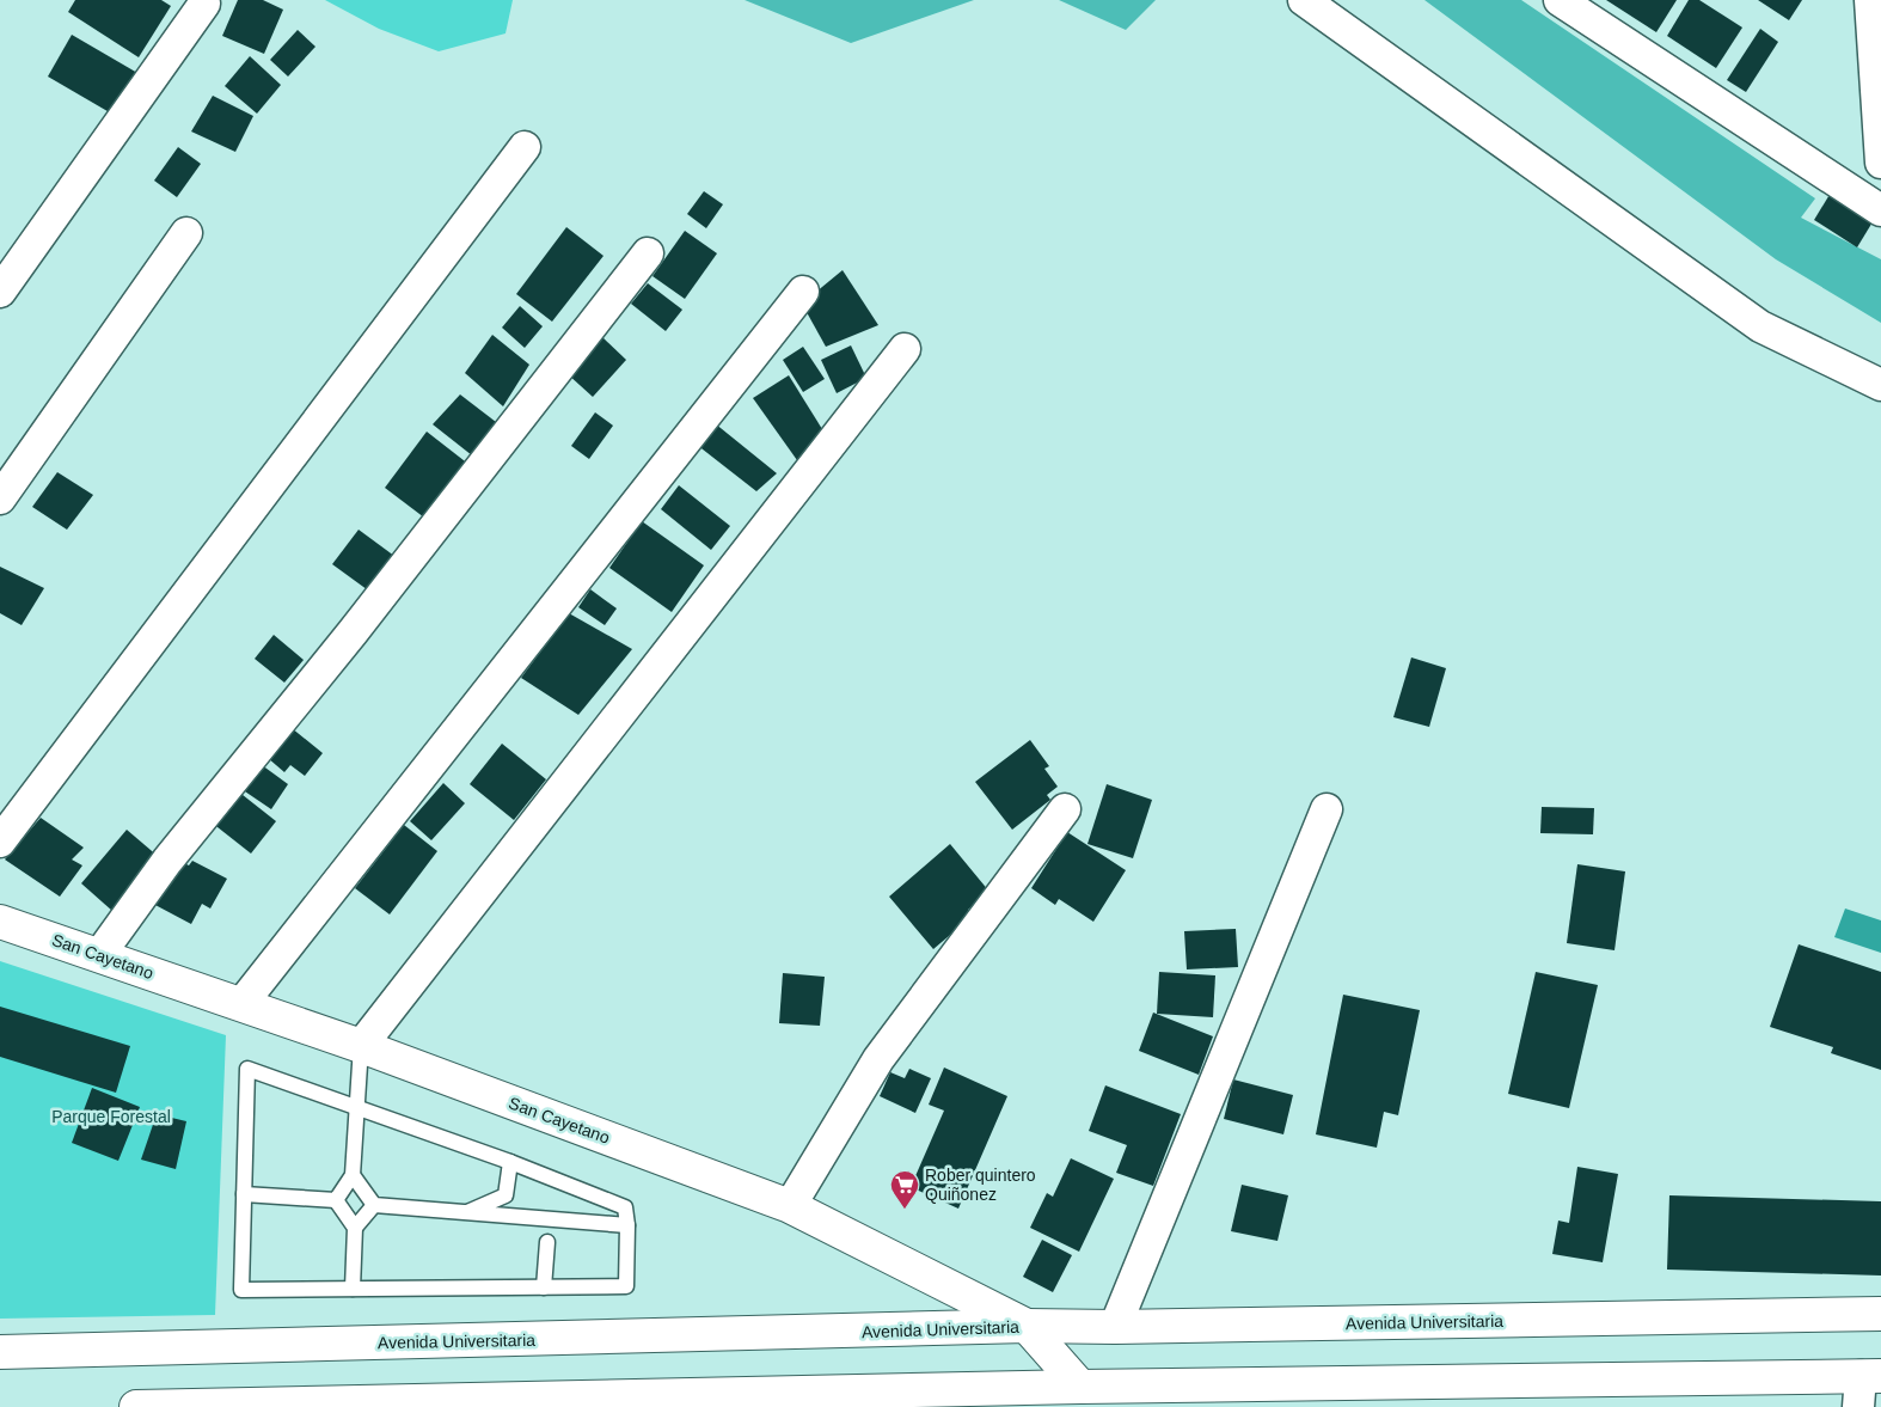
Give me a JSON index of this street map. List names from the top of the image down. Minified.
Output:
{"streets":{"main road":["San Cayetano","Avenida Universitaria"]},"crossings":[["San Cayetano","Avenida Universitaria"]],"parks":["Parque Forestal"],"places":{"supermarket":["Rober quintero Quiñonez"]}}
